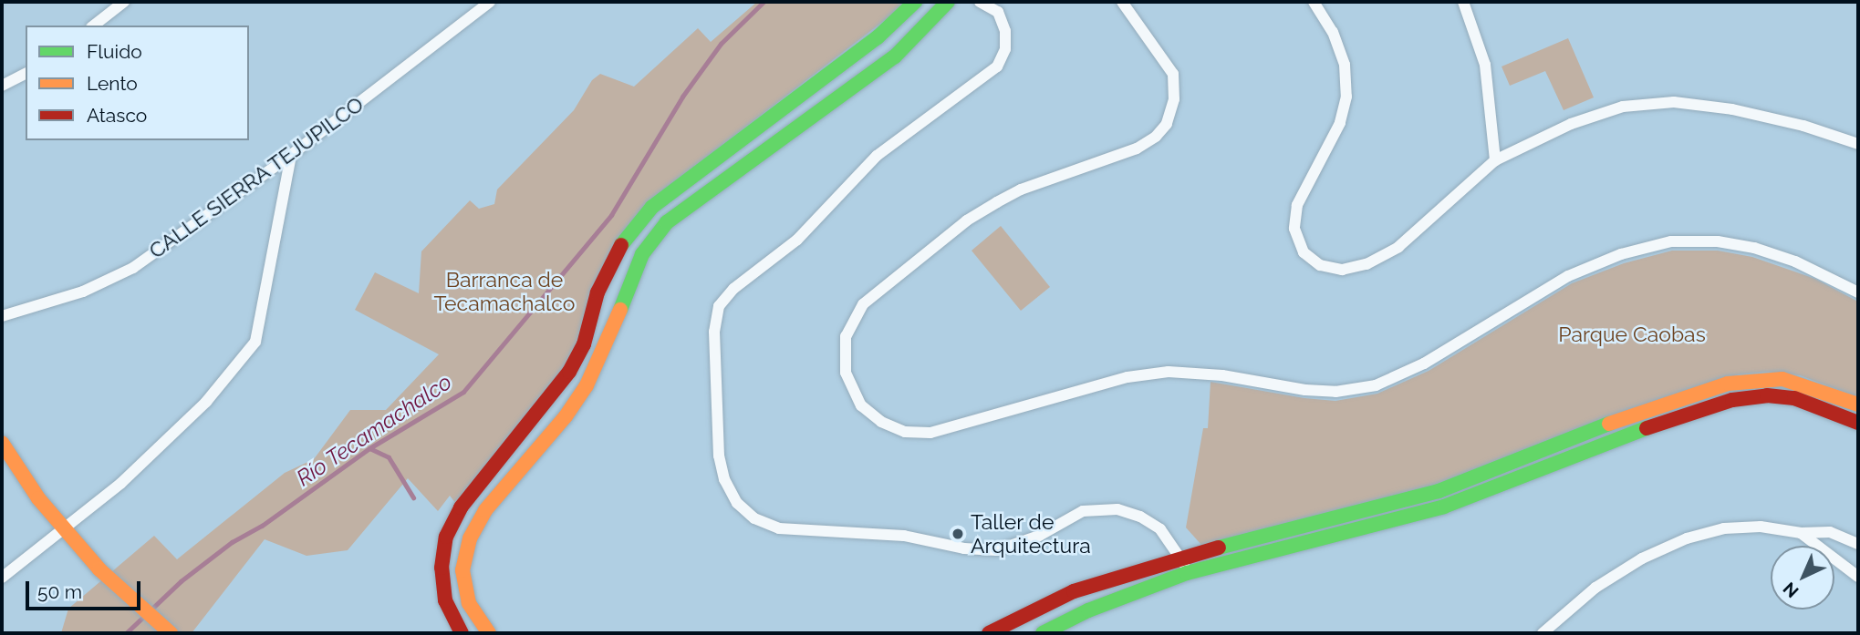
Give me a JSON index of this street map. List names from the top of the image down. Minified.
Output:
{"streets":{"street":["CALLE SIERRA TEJUPILCO"]},"water":["Río Tecamachalco"],"parks":["Barranca de Tecamachalco","Parque Caobas"],"places":["Taller de Arquitectura"],"legend":["Fluido","Lento","Atasco"],"scale_bar":"50 m","north":"bottom left"}
